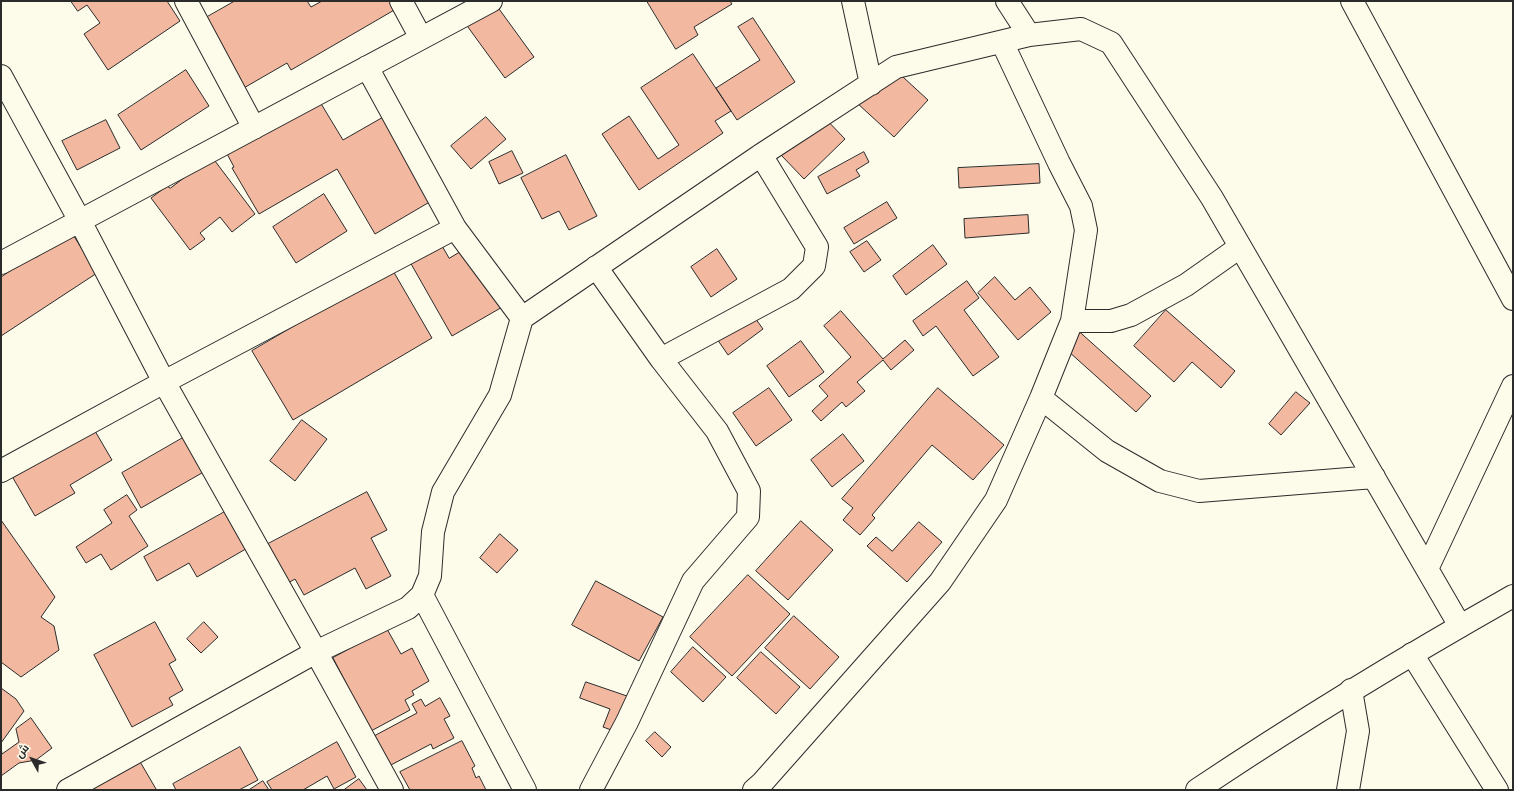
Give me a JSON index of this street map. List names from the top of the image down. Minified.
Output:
{"north":"top left"}
